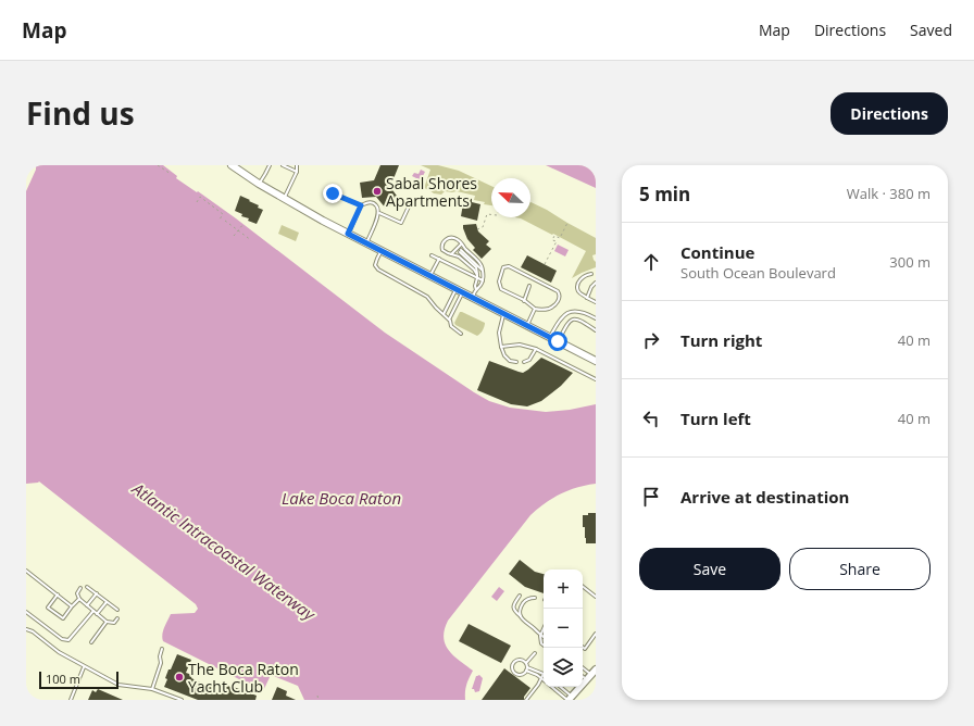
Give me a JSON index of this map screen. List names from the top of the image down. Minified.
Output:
{"water":["Lake Boca Raton","Atlantic Intracoastal Waterway"],"places":["Sabal Shores Apartments","The Boca Raton Yacht Club"],"scale_bar":"100 m","north":"top left","page":{"header":"Map","nav":["Map","Directions","Saved"],"title":"Find us","buttons":["Directions",["Save","Share"]],"heading":["5 min","Walk · 380 m"],"list":[["Continue","South Ocean Boulevard","300 m"],["Turn right","40 m"],["Turn left","40 m"],"Arrive at destination"],"map_buttons":["+","−"],"scale":"100 m"}}
